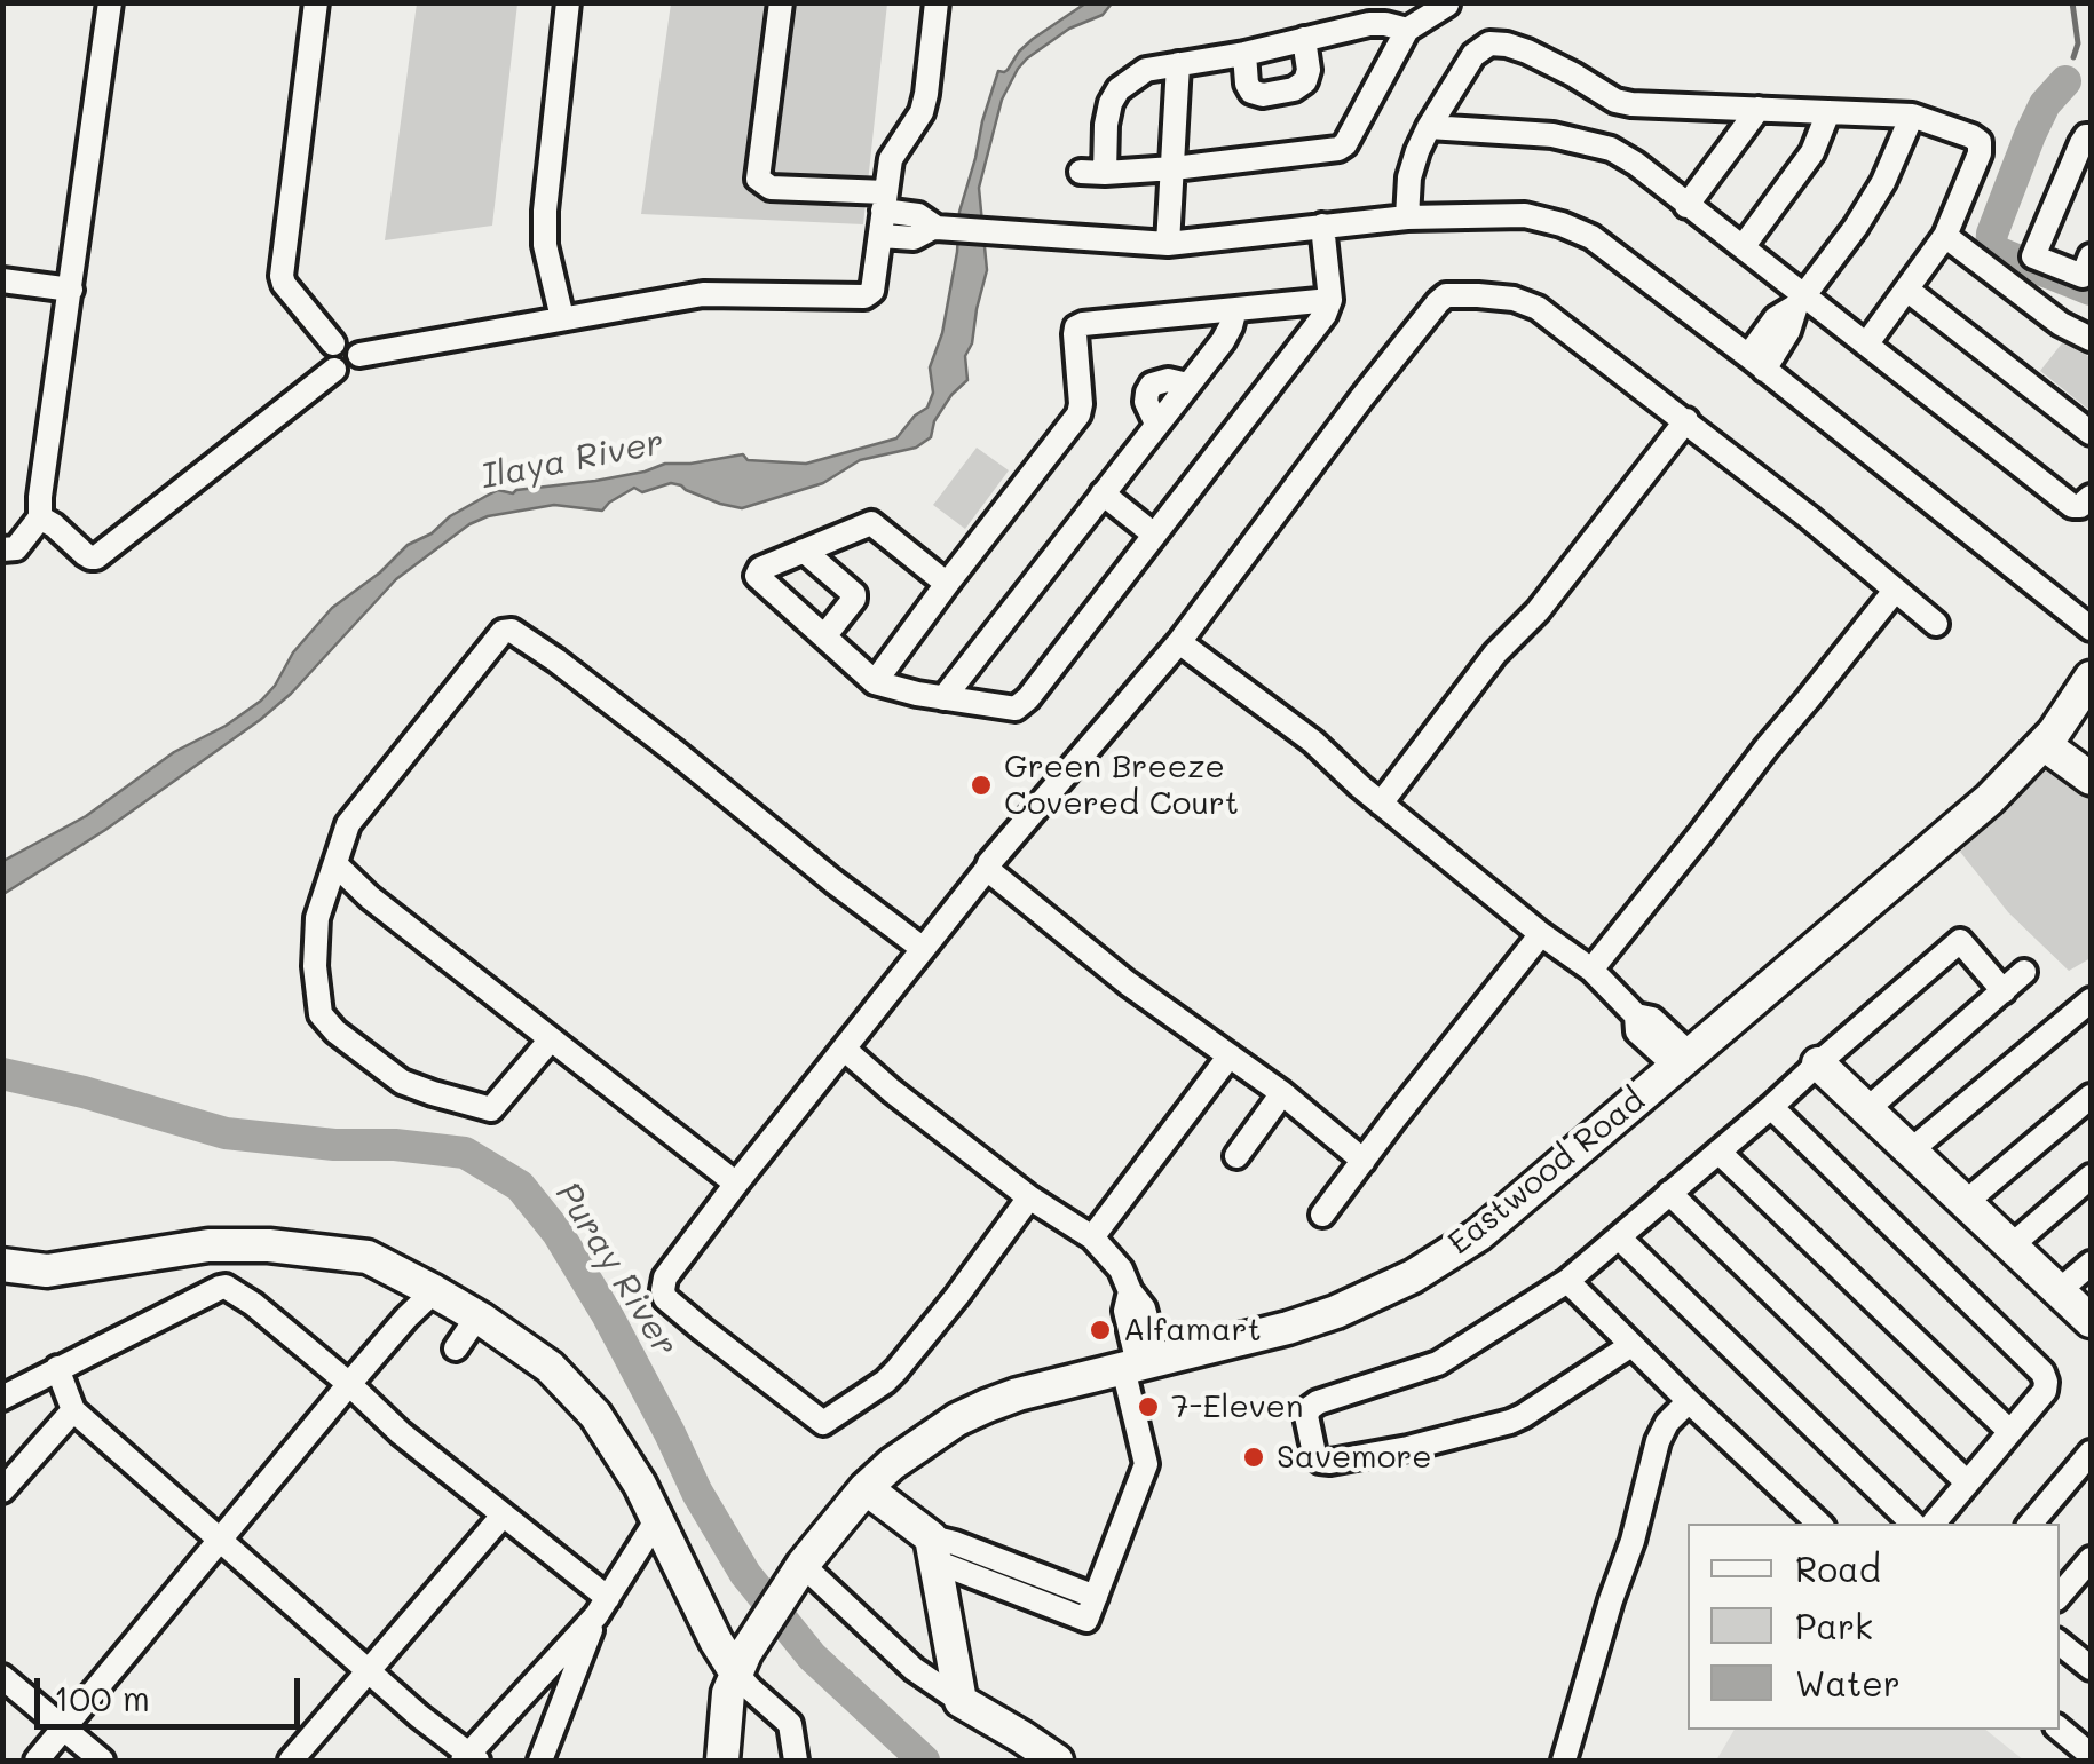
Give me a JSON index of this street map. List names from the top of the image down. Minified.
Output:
{"streets":{"street":["Eastwood Road"]},"water":["Ilaya River","Puray River"],"places":["Green Breeze Covered Court","Alfamart","7-Eleven","Savemore"],"legend":["Road","Park","Water"],"scale_bar":"100 m"}
